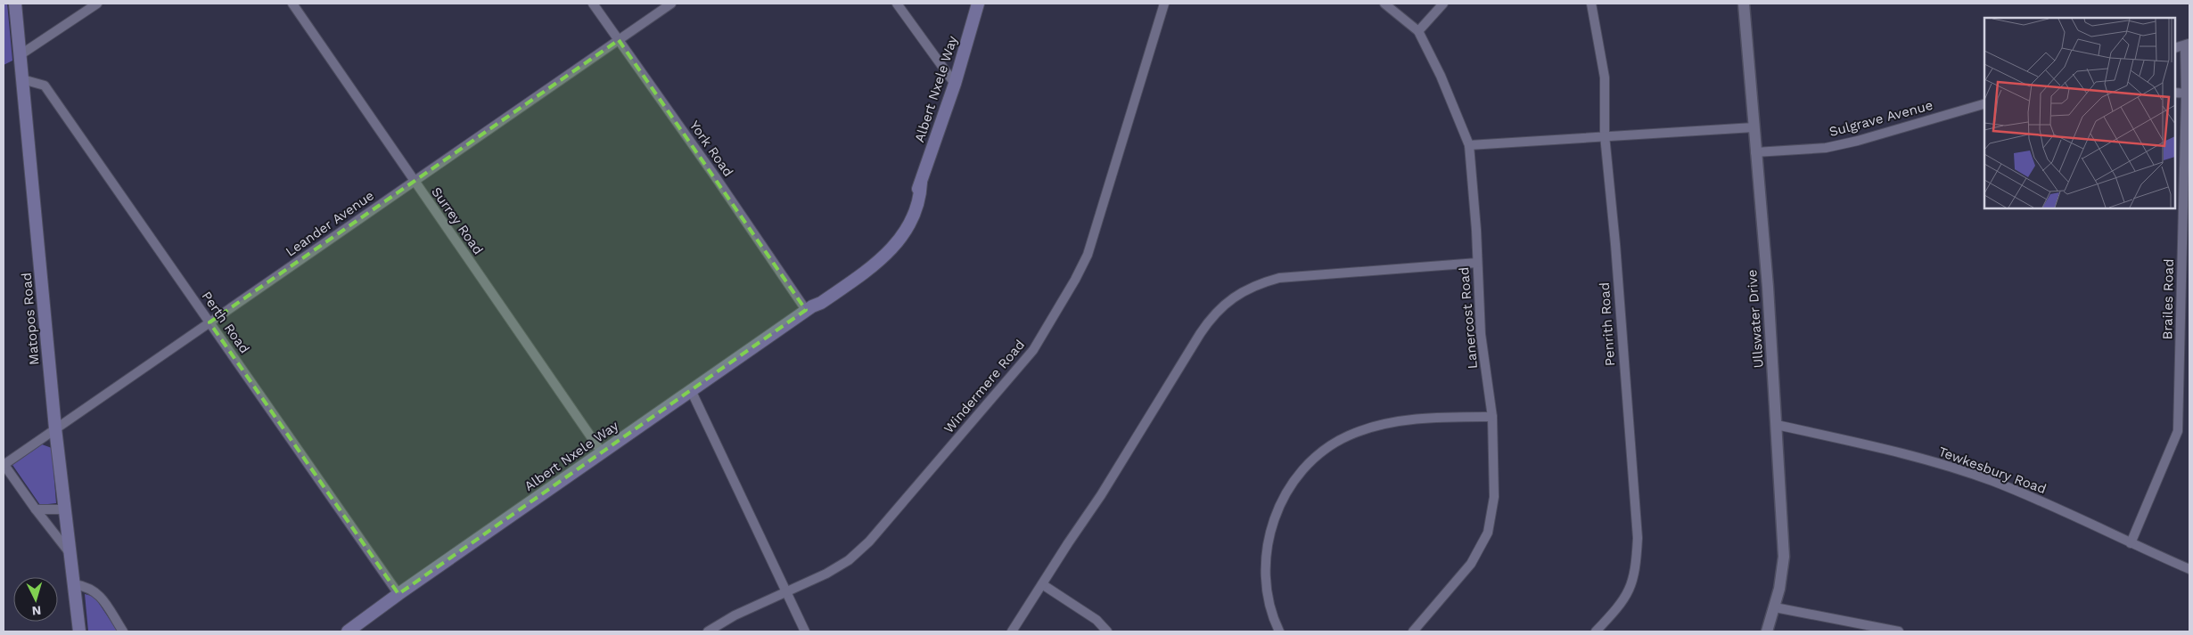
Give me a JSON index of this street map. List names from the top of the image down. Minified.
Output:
{"streets":{"main road":["Albert Nxele Way","Matopos Road"],"street":["Sulgrave Avenue","York Road","Surrey Road","Leander Avenue","Brailes Road","Lanercost Road","Ullswater Drive","Perth Road","Penrith Road","Windermere Road","Tewkesbury Road"]},"crossings":[["Albert Nxele Way","York Road"],["Albert Nxele Way","Surrey Road"],["Albert Nxele Way","Perth Road"],["Sulgrave Avenue","Ullswater Drive"],["York Road","Leander Avenue"],["Surrey Road","Leander Avenue"],["Leander Avenue","Matopos Road"],["Leander Avenue","Perth Road"],["Brailes Road","Tewkesbury Road"],["Matopos Road","Perth Road"],["Ullswater Drive","Tewkesbury Road"]],"north":"bottom"}
